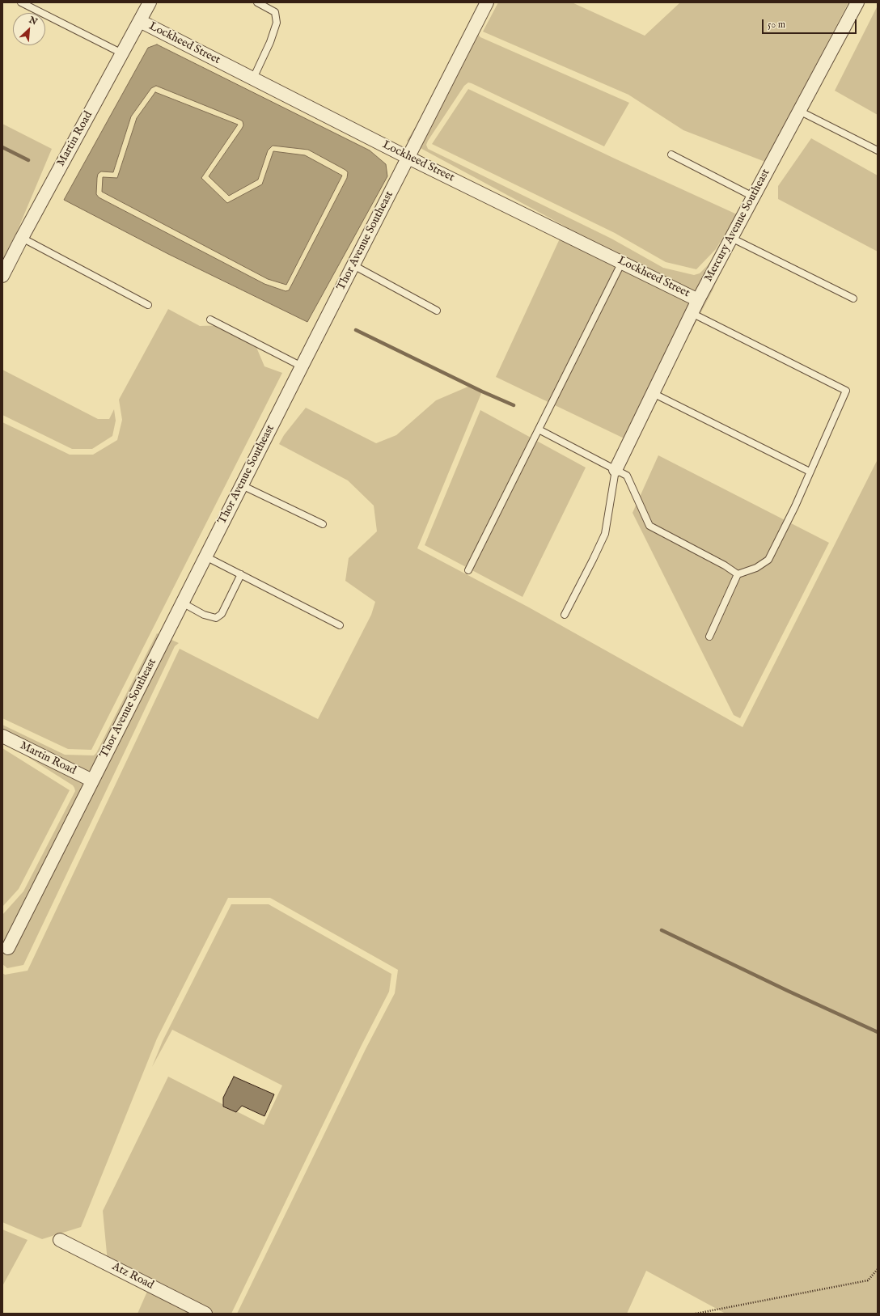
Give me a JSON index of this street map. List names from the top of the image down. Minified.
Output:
{"streets":{"street":["Lockheed Street","Martin Road","Mercury Avenue Southeast","Thor Avenue Southeast","Atz Road"]},"crossings":[["Lockheed Street","Martin Road"],["Lockheed Street","Mercury Avenue Southeast"],["Lockheed Street","Thor Avenue Southeast"],["Martin Road","Thor Avenue Southeast"]],"scale_bar":"50 m","north":"top right"}
